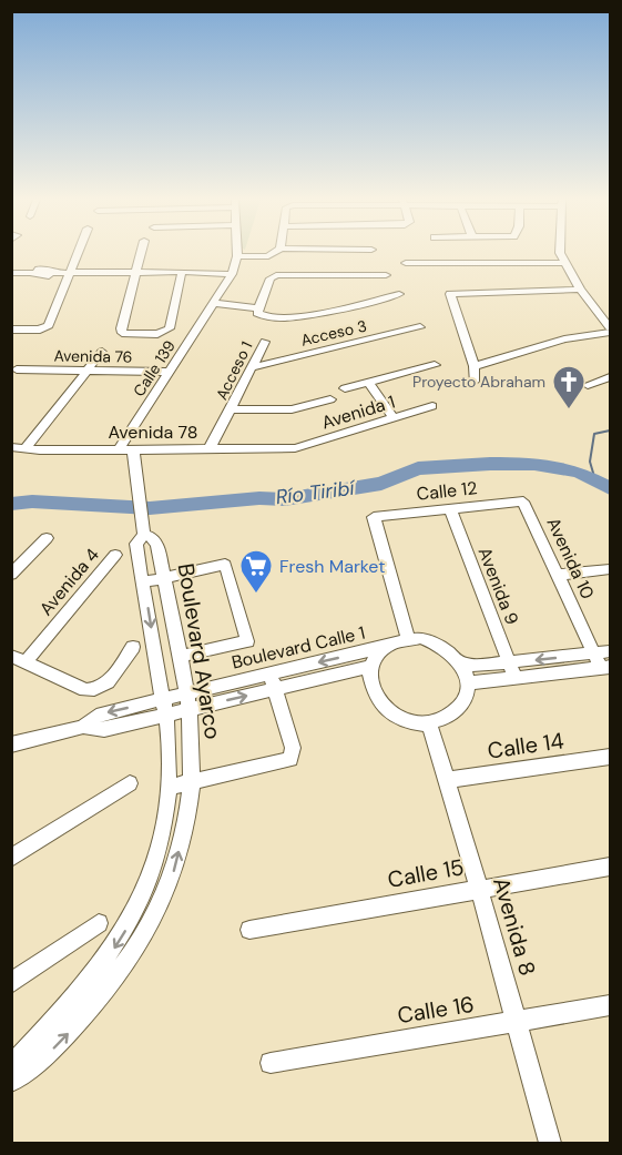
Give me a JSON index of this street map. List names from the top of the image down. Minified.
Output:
{"streets":{"street":["Acceso 3","Avenida 76","Calle 139","Acceso 1","Avenida 1","Avenida 78","Calle 12","Avenida 10","Avenida 4","Avenida 9","Boulevard Calle 1","Boulevard Ayarco","Calle 14","Calle 15","Avenida 8","Calle 16"]},"crossings":[["Acceso 3","Acceso 1"],["Avenida 76","Calle 139"],["Calle 139","Avenida 78"],["Acceso 1","Avenida 78"],["Avenida 1","Avenida 78"],["Avenida 78","Boulevard Ayarco"],["Calle 12","Avenida 10"],["Calle 12","Avenida 9"],["Calle 12","Boulevard Calle 1"],["Calle 12","Avenida 8"],["Boulevard Calle 1","Boulevard Ayarco"],["Boulevard Calle 1","Avenida 8"],["Calle 14","Avenida 8"],["Calle 15","Avenida 8"],["Avenida 8","Calle 16"]],"water":["Río Tiribí"],"places":{"church":["Proyecto Abraham"],"supermarket":["Fresh Market"]}}
